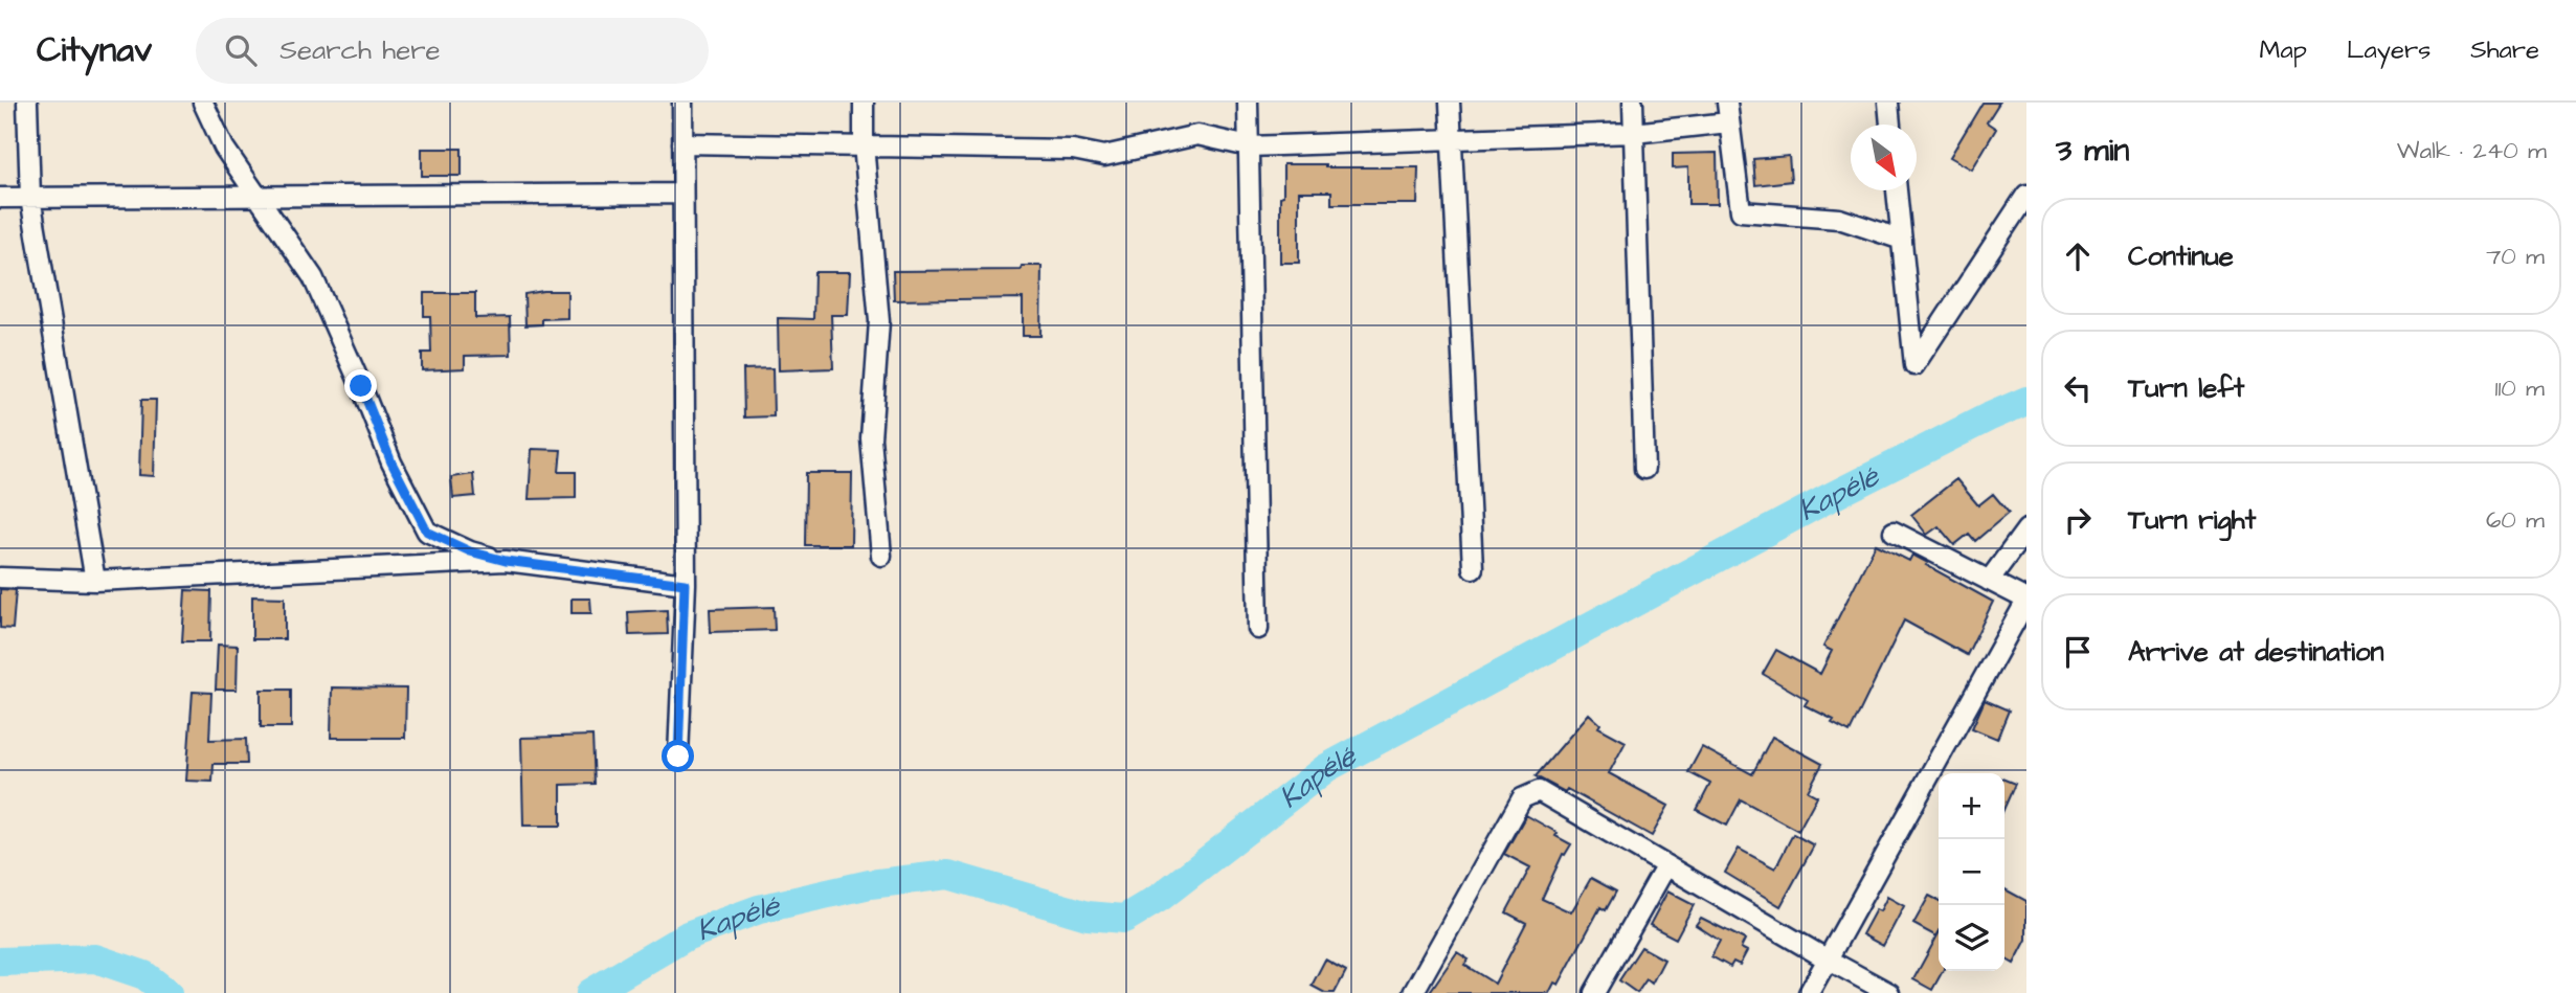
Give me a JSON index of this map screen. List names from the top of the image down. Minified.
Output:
{"water":["Kapélé"],"north":"bottom right","page":{"header":"Citynav","search":"Search here","nav":["Map","Layers","Share"],"heading":["3 min","Walk · 240 m"],"list":[["Continue","70 m"],["Turn left","110 m"],["Turn right","60 m"],"Arrive at destination"],"map_buttons":["+","−"]}}
